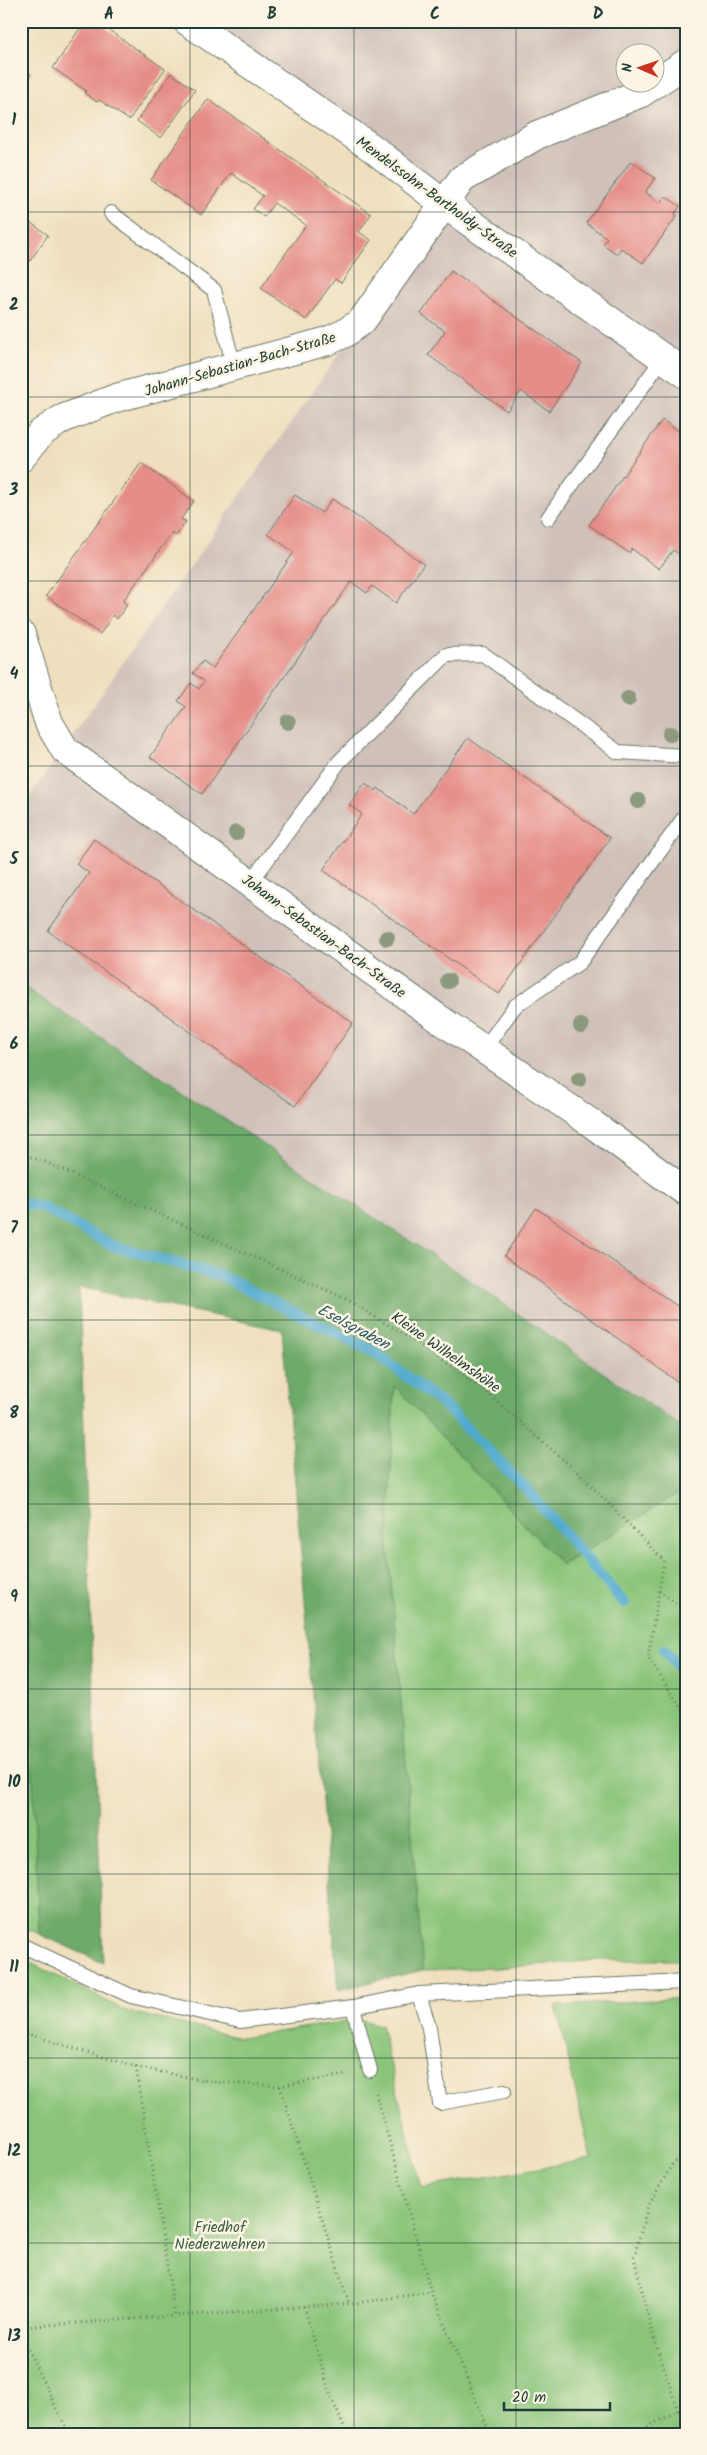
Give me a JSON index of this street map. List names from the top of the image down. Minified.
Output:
{"streets":{"street":["Mendelssohn-Bartholdy-Straße","Johann-Sebastian-Bach-Straße"],"path":["Kleine Wilhelmshöhe"]},"crossings":[["Mendelssohn-Bartholdy-Straße","Johann-Sebastian-Bach-Straße"]],"water":["Eselsgraben"],"parks":["Friedhof Niederzwehren"],"scale_bar":"20 m","north":"left","grid":{"columns":["A","B","C","D"],"rows":["1","2","3","4","5","6","7","8","9","10","11","12","13"]}}
